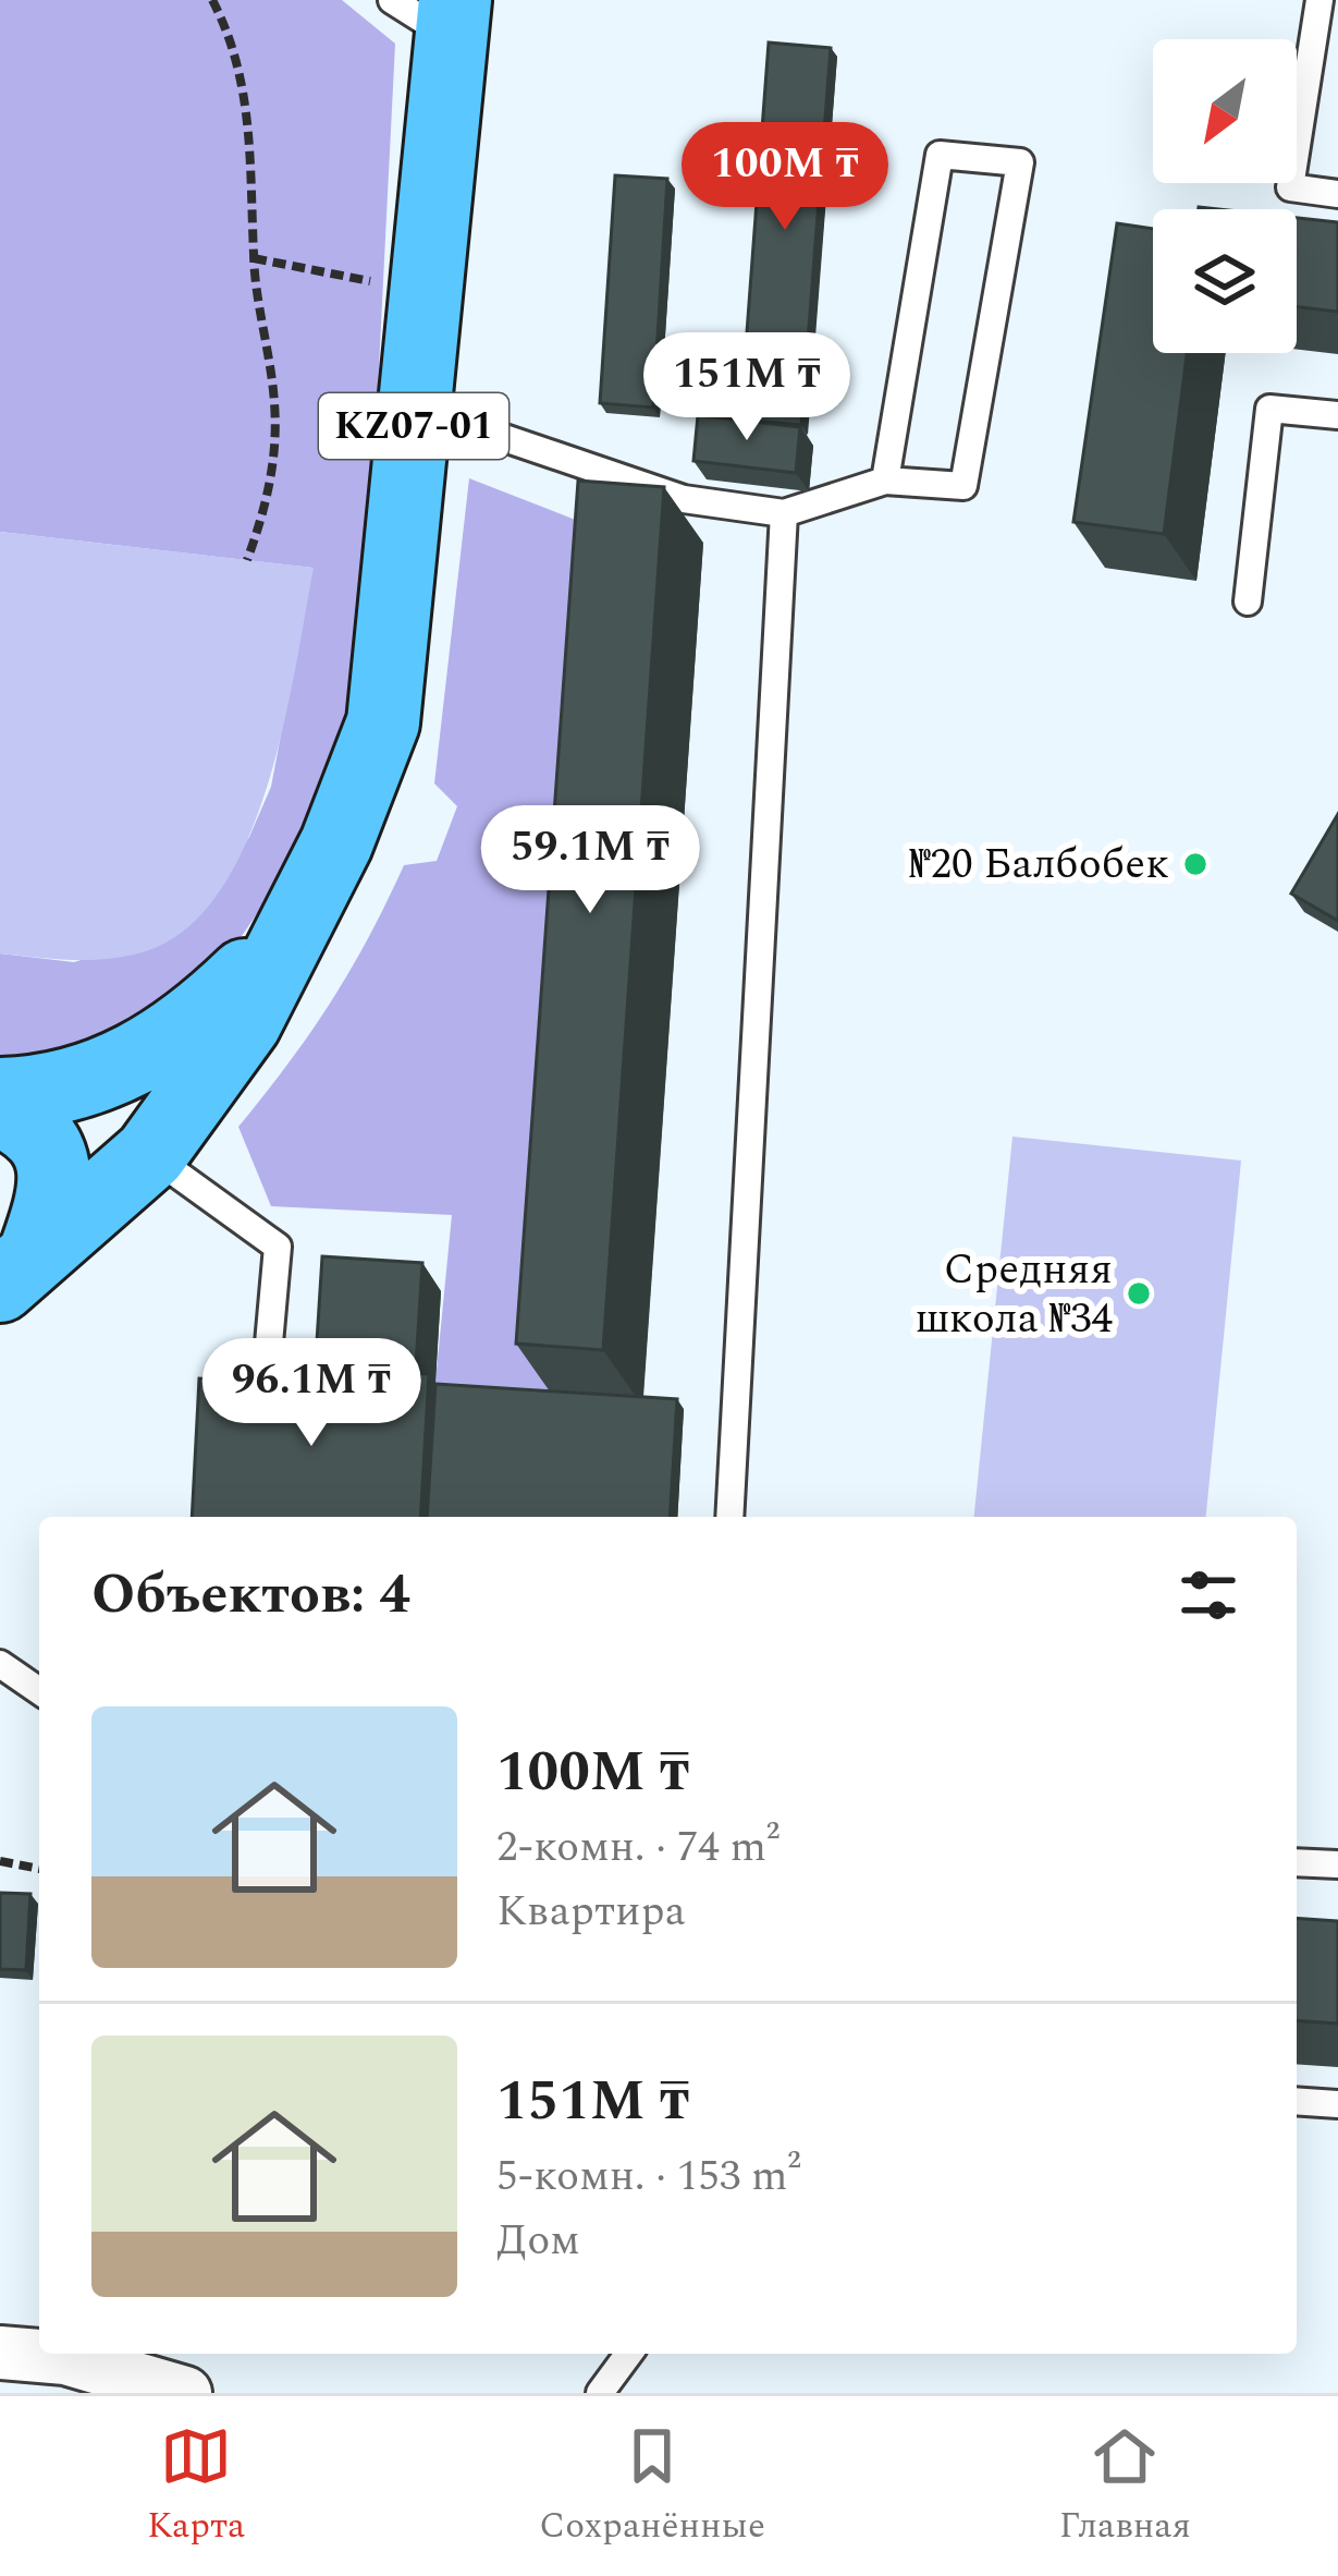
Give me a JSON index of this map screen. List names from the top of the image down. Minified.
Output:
{"streets":{"main road":["KZ07-01"]},"places":["№20 Балбобек","Средняя школа №34"],"north":"bottom left","page":{"price":["100M ₸","151M ₸","59.1M ₸","96.1M ₸"],"heading":"Объектов: 4","list":[{"name":"100M ₸","note":"2-комн. · 74 m² · Квартира"},{"name":"151M ₸","note":"5-комн. · 153 m² · Дом"}],"tabs":["Карта","Сохранённые","Главная"]}}
